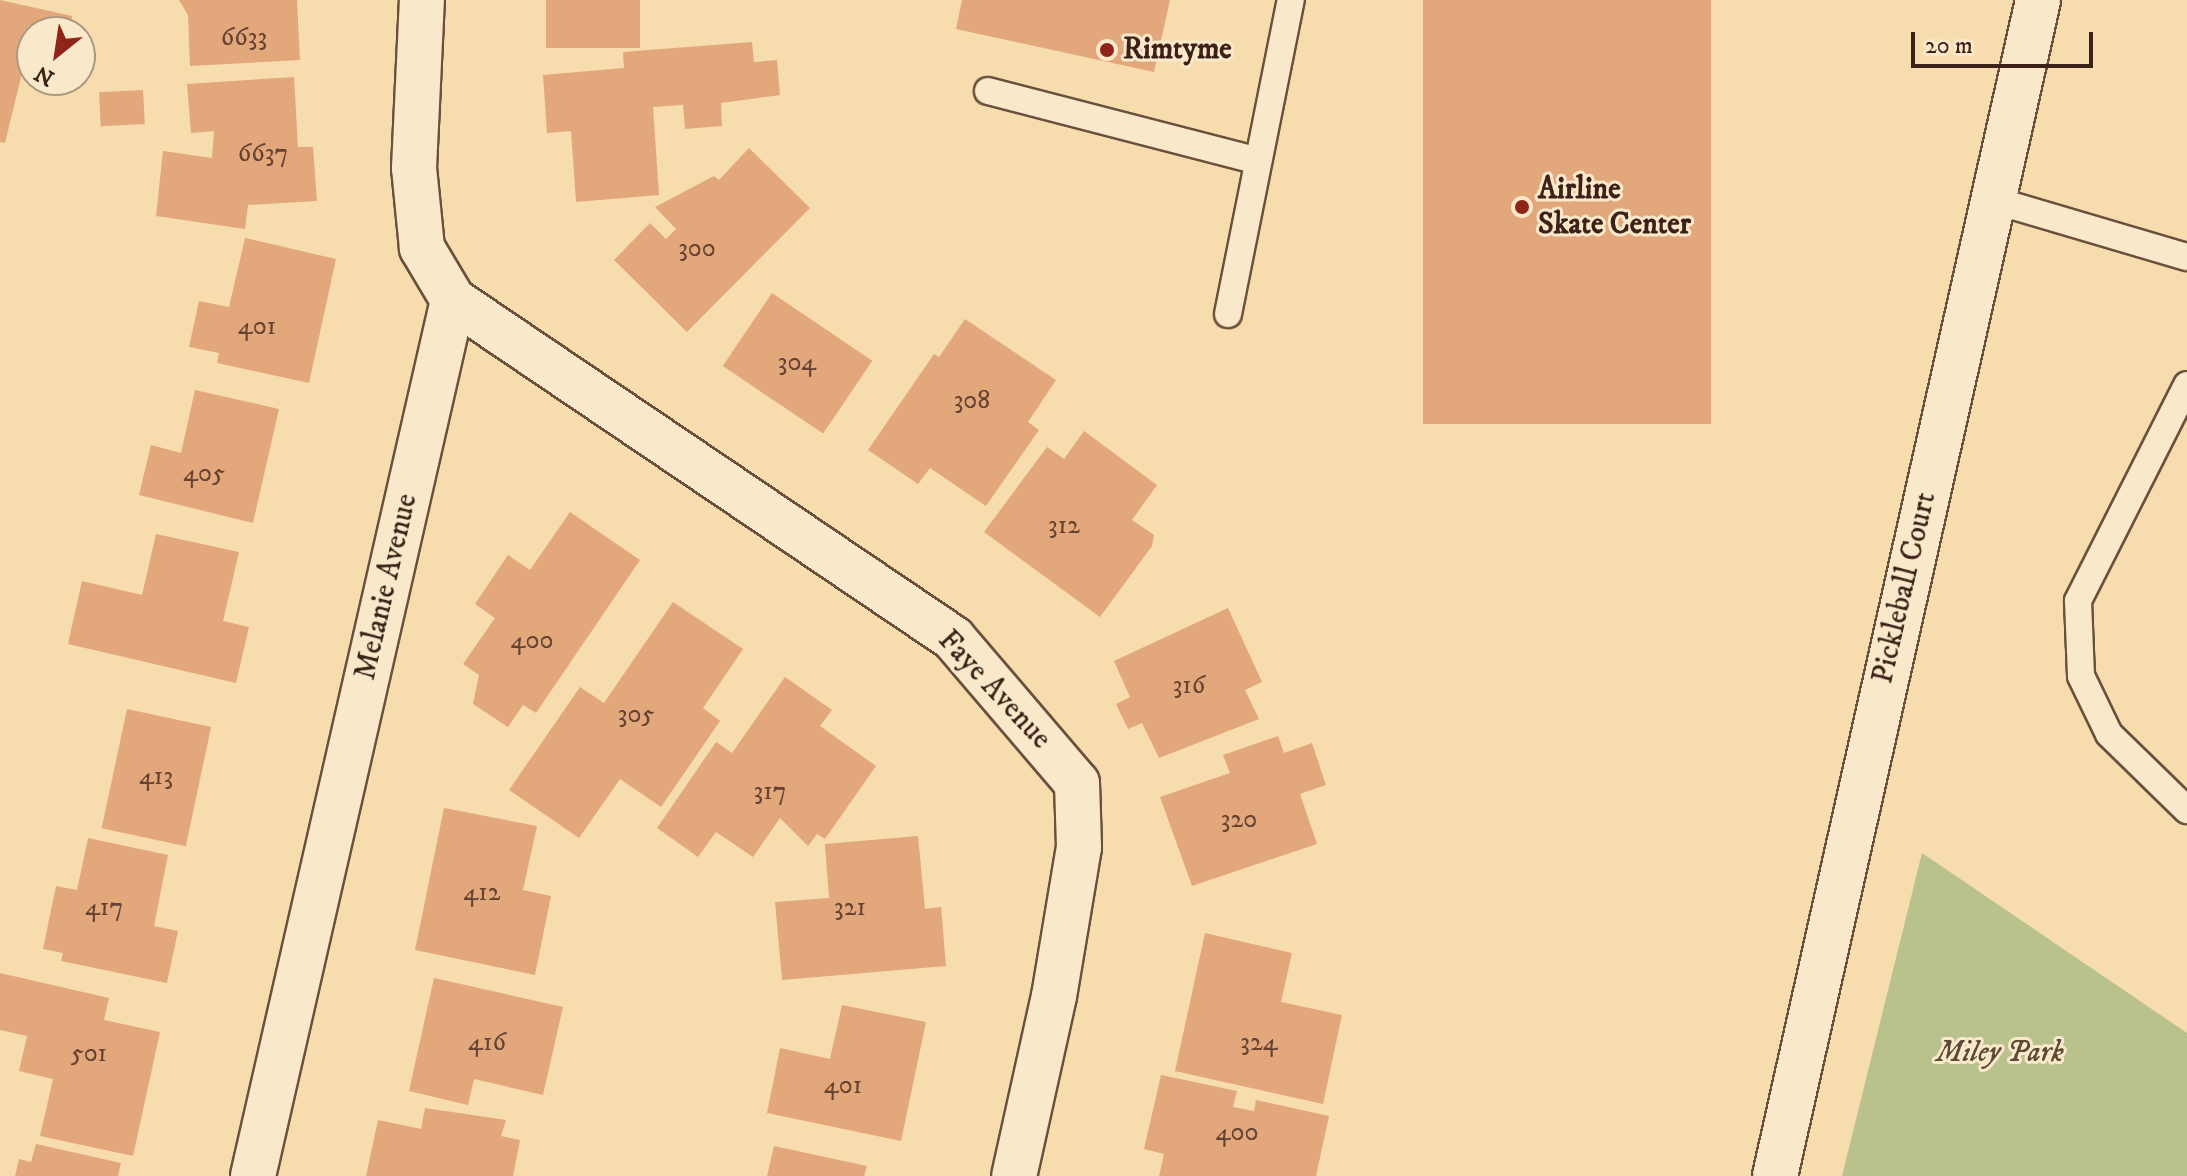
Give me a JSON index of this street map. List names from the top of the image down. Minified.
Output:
{"streets":{"street":["Melanie Avenue","Pickleball Court","Faye Avenue"]},"crossings":[["Melanie Avenue","Faye Avenue"]],"parks":["Miley Park"],"places":["Rimtyme","Airline Skate Center"],"house_numbers":["6633","6637","300","401","304","308","405","312","400","316","305","413","317","320","412","417","321","416","324","501","401","400"],"scale_bar":"20 m","north":"bottom left"}
